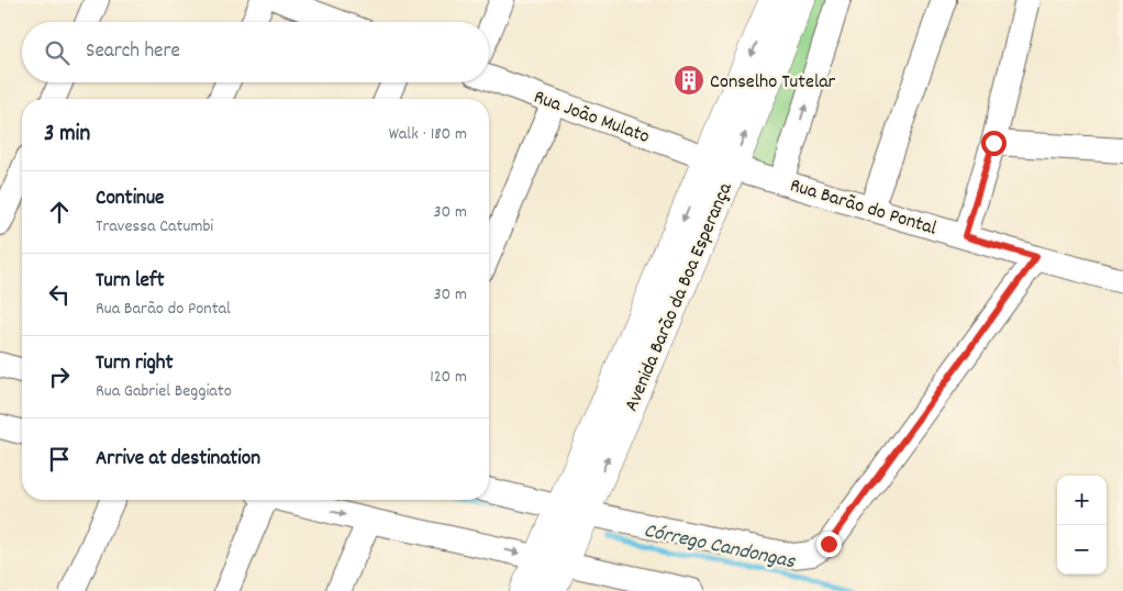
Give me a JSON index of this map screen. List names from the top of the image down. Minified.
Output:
{"streets":{"main road":["Avenida Barão da Boa Esperança"],"street":["Rua João Mulato","Rua Barão do Pontal"]},"crossings":[["Rua João Mulato","Rua Barão do Pontal"],["Rua João Mulato","Avenida Barão da Boa Esperança"],["Rua Barão do Pontal","Avenida Barão da Boa Esperança"]],"water":["Córrego Candongas"],"places":{"building":["Conselho Tutelar"]},"page":{"search":"Search here","heading":["3 min","Walk · 180 m"],"list":[["Continue","Travessa Catumbi","30 m"],["Turn left","Rua Barão do Pontal","30 m"],["Turn right","Rua Gabriel Beggiato","120 m"],"Arrive at destination"],"map_buttons":["+","−"]}}
